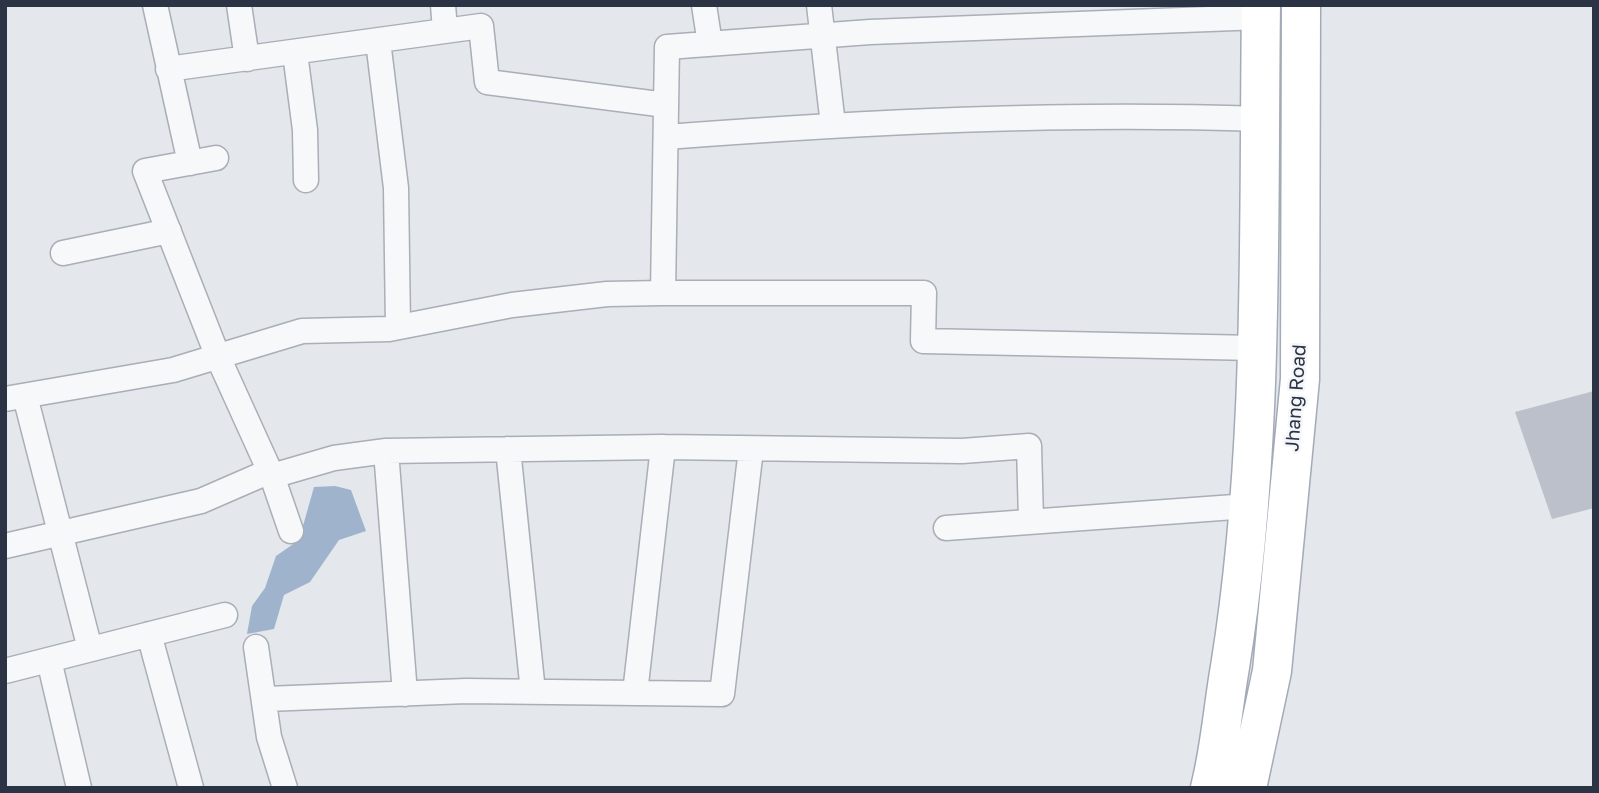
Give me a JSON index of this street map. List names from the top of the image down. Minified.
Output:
{"streets":{"main road":["Jhang Road"]}}
